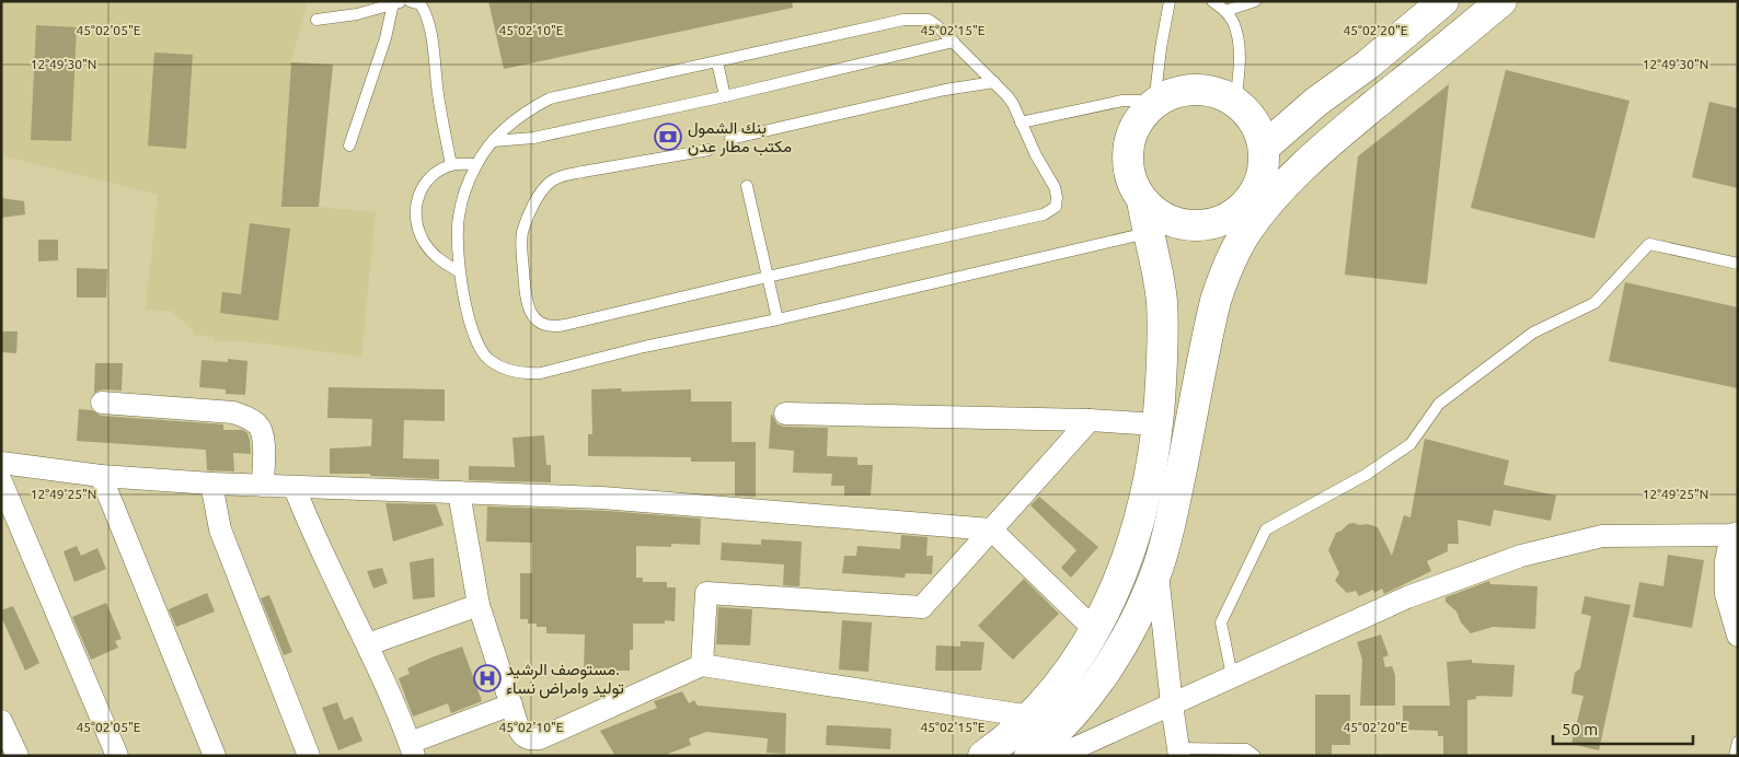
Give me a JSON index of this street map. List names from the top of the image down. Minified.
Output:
{"places":{"bank":["بنك الشمول مكتب مطار عدن"],"hospital":["مستوصف الرشيد. توليد وامراض نساء"]},"scale_bar":"50 m","coordinates":["45°02'05\"E","45°02'10\"E","45°02'15\"E","45°02'20\"E","12°49'30\"N","12°49'25\"N"]}
